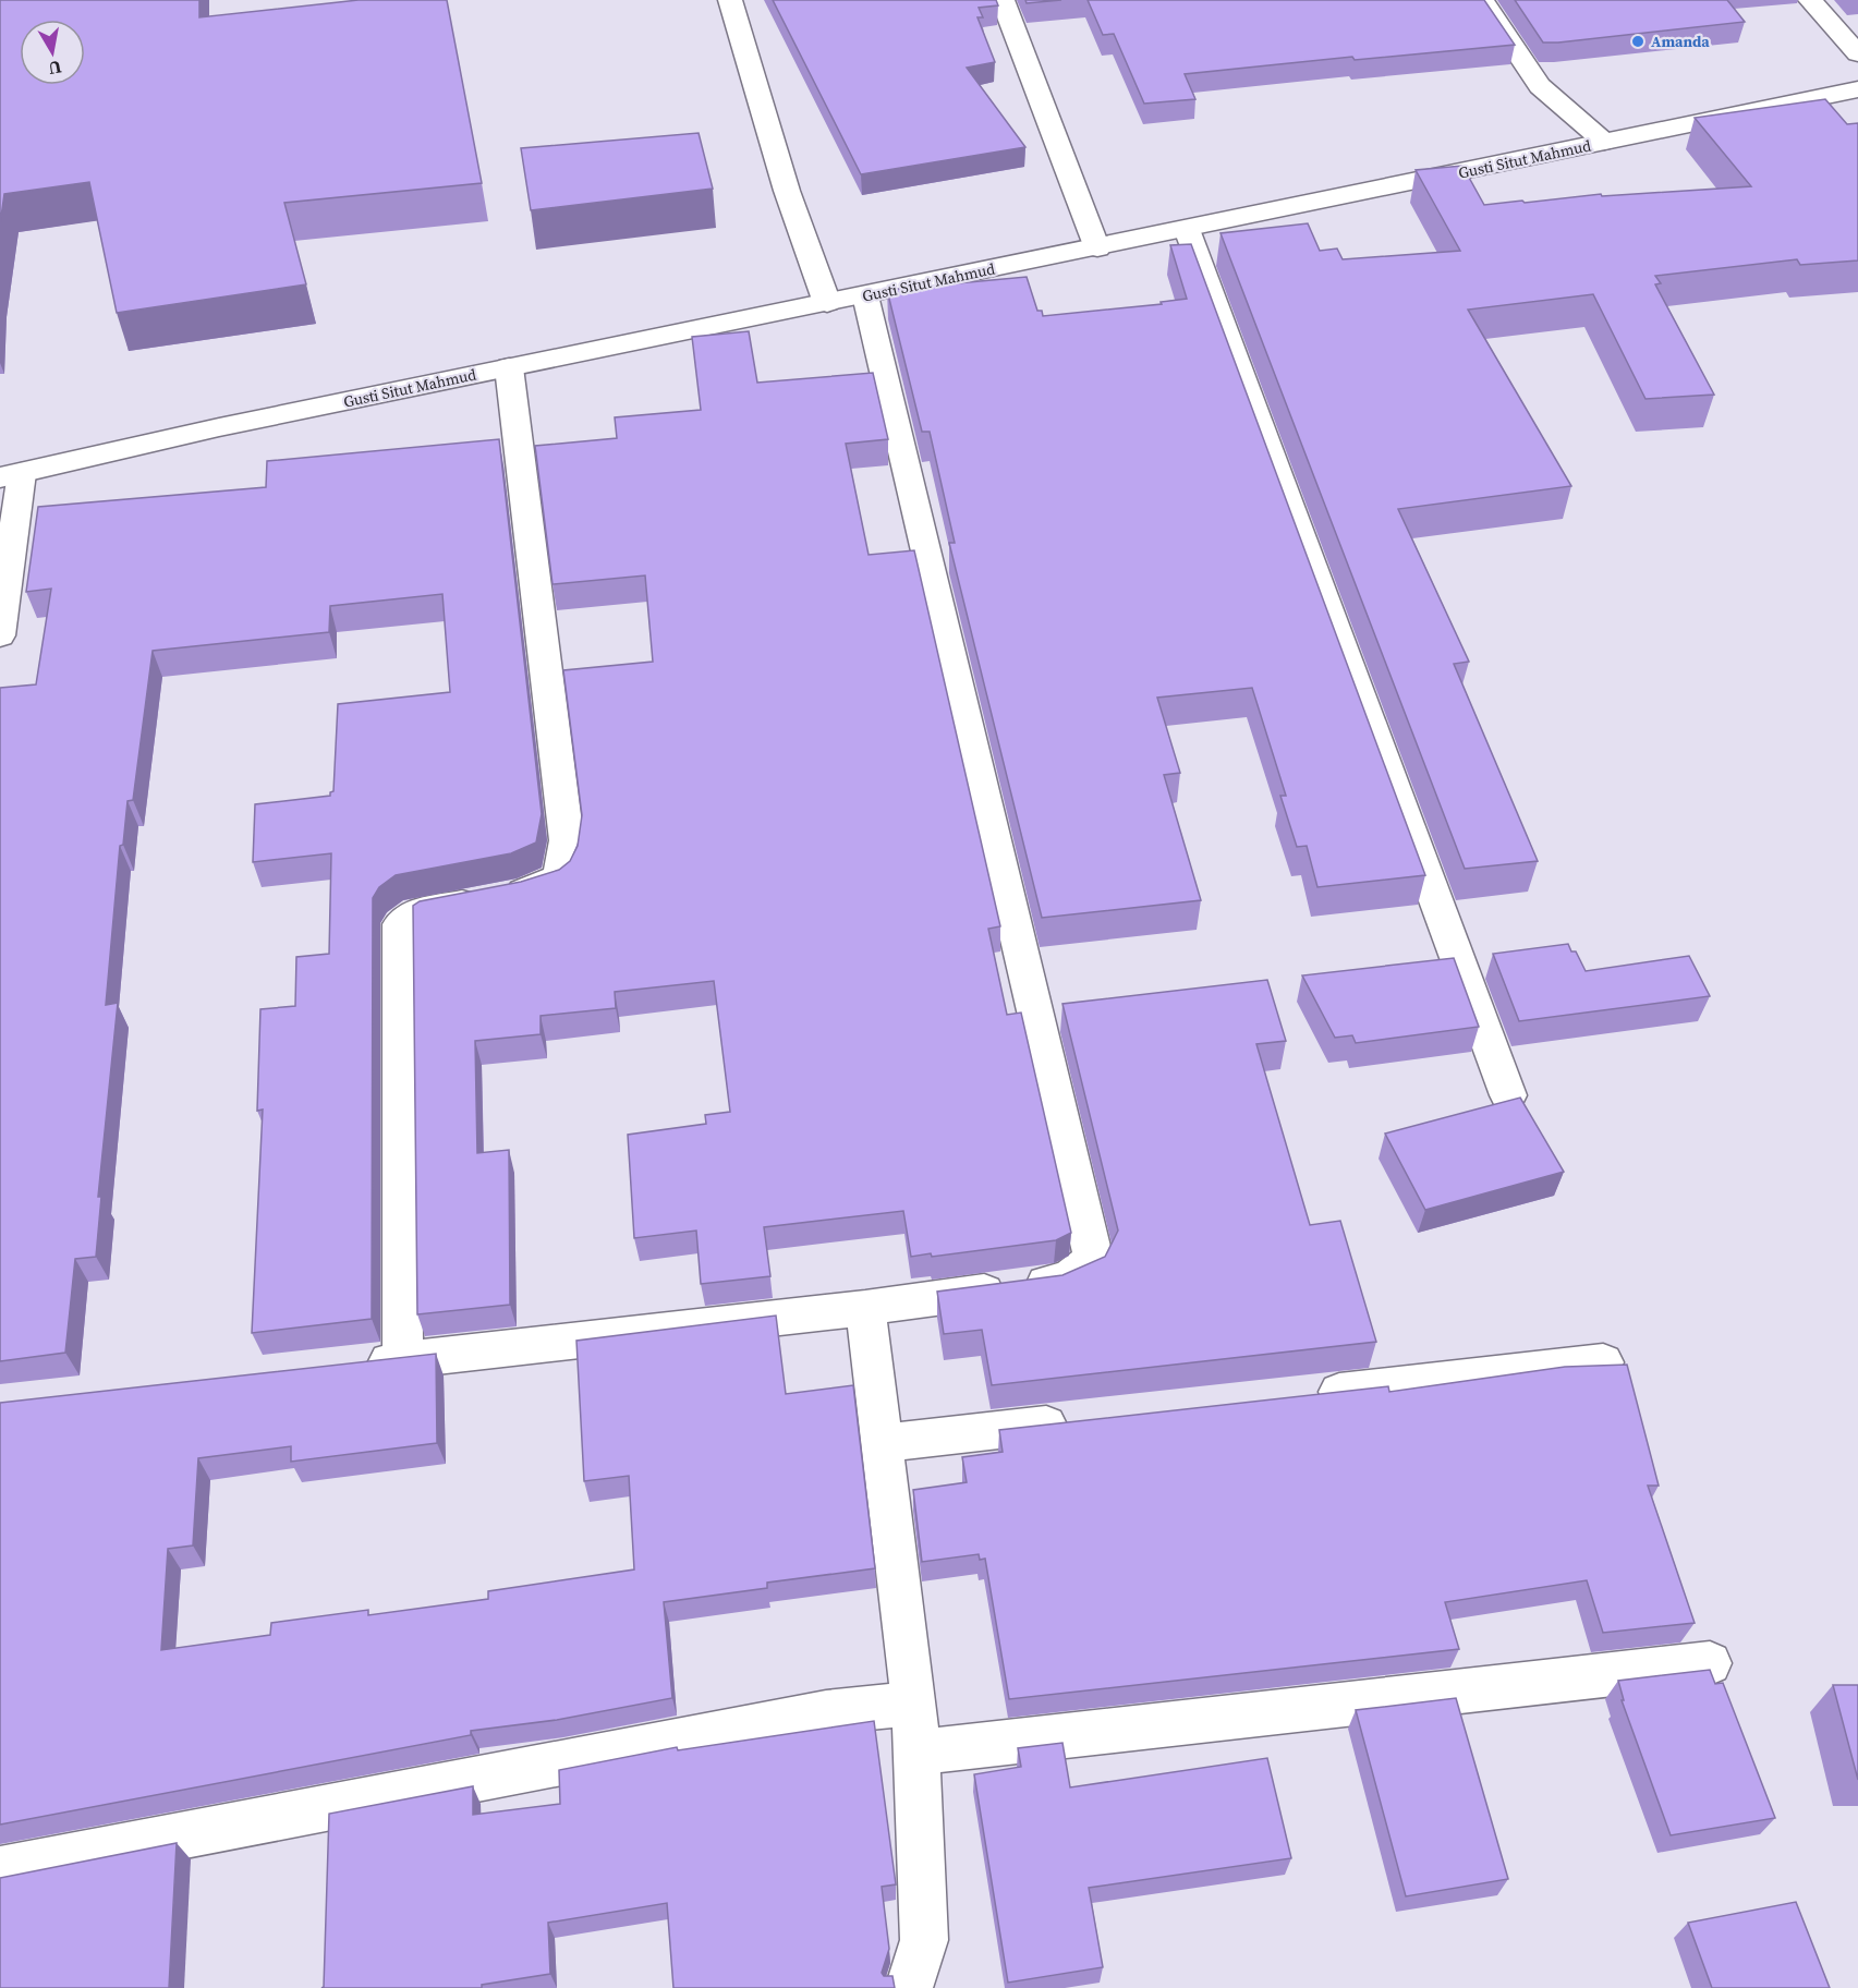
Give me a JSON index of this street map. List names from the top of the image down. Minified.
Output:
{"streets":{"main road":["Gusti Situt Mahmud"]},"places":["Amanda"],"north":"bottom"}
